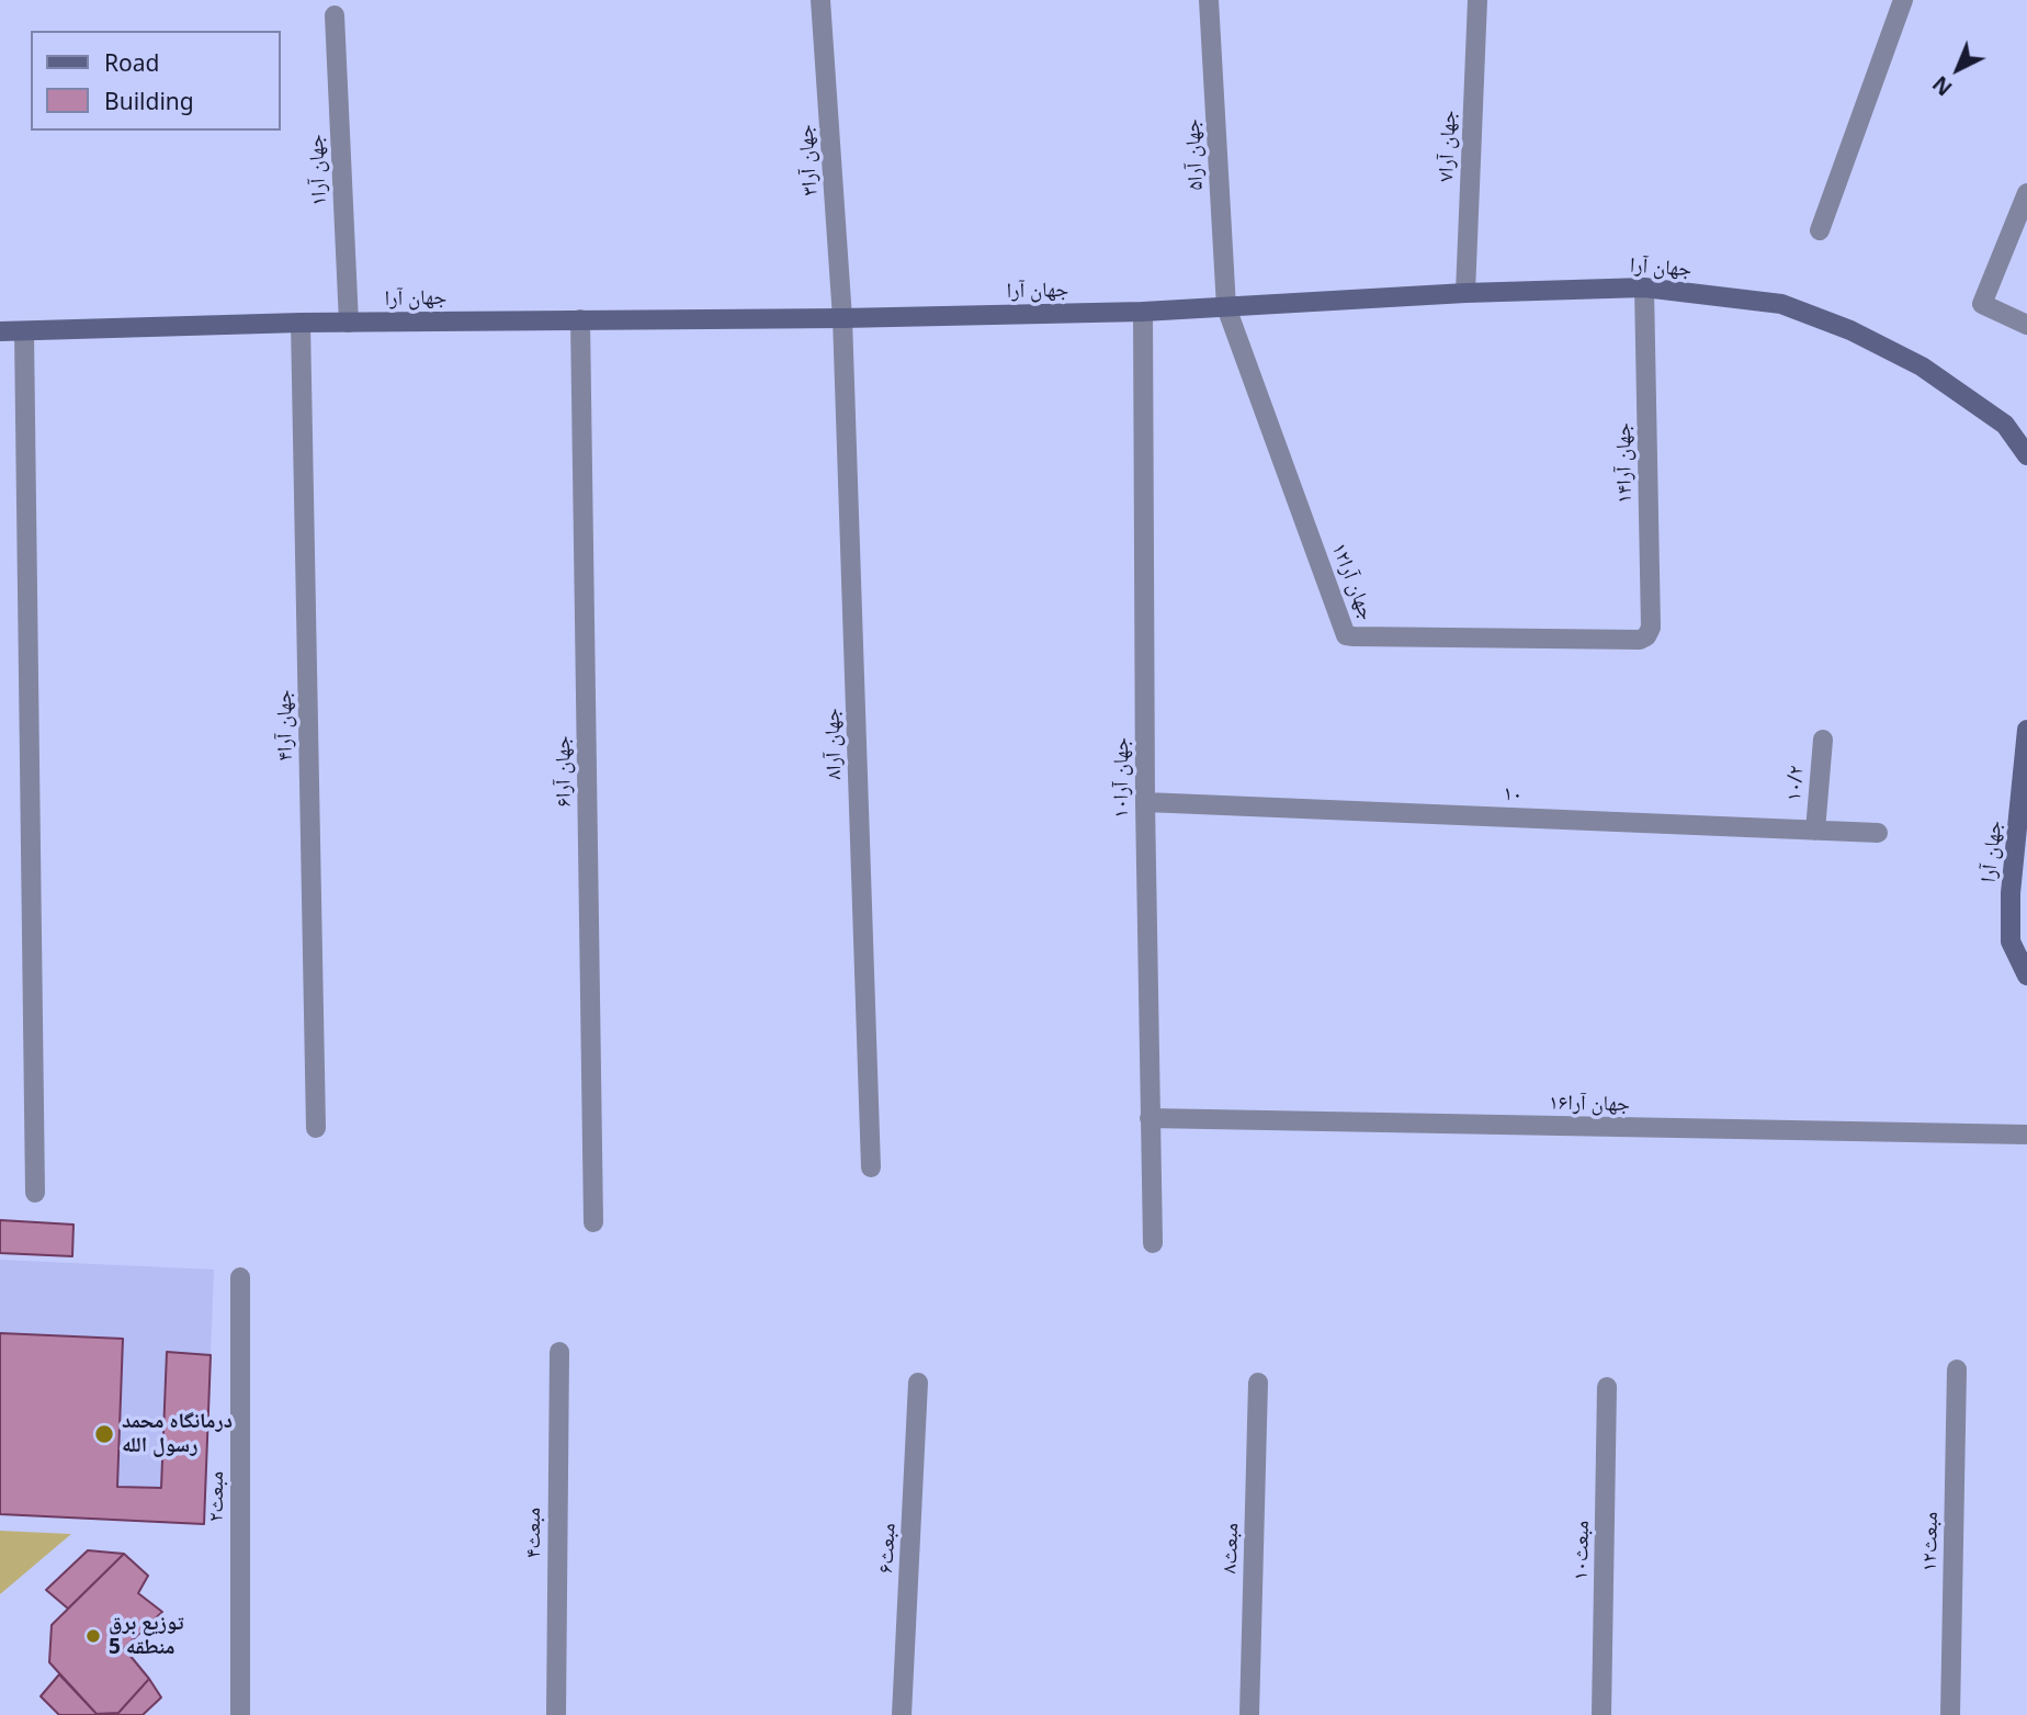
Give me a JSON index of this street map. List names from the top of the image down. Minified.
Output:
{"streets":{"street":["جهان آرا۷","جهان آرا۵","جهان آرا۳","جهان آرا۱","جهان آرا","جهان آرا۱۴","جهان آرا۱۲","جهان آرا۴","جهان آرا۸","جهان آرا۶","جهان آرا۱۰","۱۰/۲","۱۰","جهان آرا۱۶","مبعث۲","مبعث۴","مبعث۱۲","مبعث۶","مبعث۸","مبعث۱۰"]},"crossings":[["جهان آرا۷","جهان آرا"],["جهان آرا۵","جهان آرا"],["جهان آرا۵","جهان آرا۱۲"],["جهان آرا۳","جهان آرا"],["جهان آرا۳","جهان آرا۸"],["جهان آرا۱","جهان آرا"],["جهان آرا","جهان آرا۱۴"],["جهان آرا","جهان آرا۱۲"],["جهان آرا","جهان آرا۴"],["جهان آرا","جهان آرا۸"],["جهان آرا","جهان آرا۶"],["جهان آرا","جهان آرا۱۰"],["جهان آرا۱۴","جهان آرا۱۲"],["جهان آرا۱۰","۱۰"],["جهان آرا۱۰","جهان آرا۱۶"],["۱۰/۲","۱۰"]],"places":["درمانگاه محمد رسول الله","توزیع برق منطقه 5"],"legend":["Road","Building"],"north":"bottom left"}
